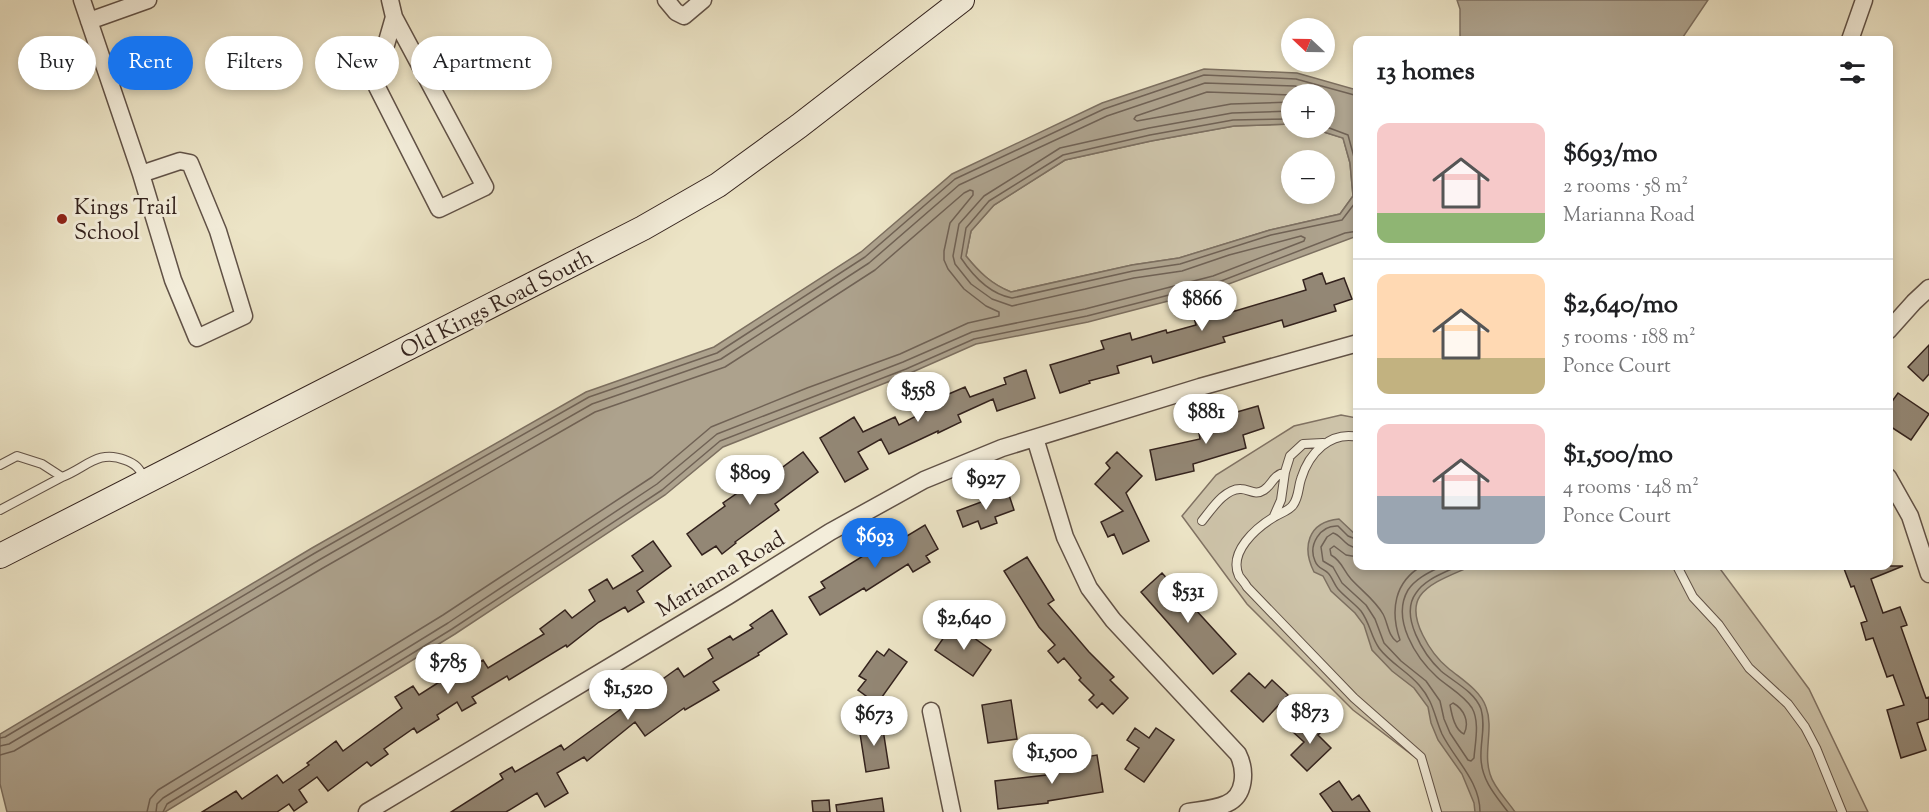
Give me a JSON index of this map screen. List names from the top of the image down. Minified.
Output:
{"streets":{"street":["Old Kings Road South","Marianna Road"]},"places":["Kings Trail School"],"north":"left","page":{"map_buttons":["+","−"],"chip":["Buy","Rent","Filters","New","Apartment"],"heading":"13 homes","list":[{"name":"$693/mo","note":"2 rooms · 58 m² · Marianna Road"},{"name":"$2,640/mo","note":"5 rooms · 188 m² · Ponce Court"},{"name":"$1,500/mo","note":"4 rooms · 148 m² · Ponce Court"}],"price":["$866","$558","$881","$809","$927","$693","$531","$2,640","$785","$1,520","$873","$673","$1,500"]}}
